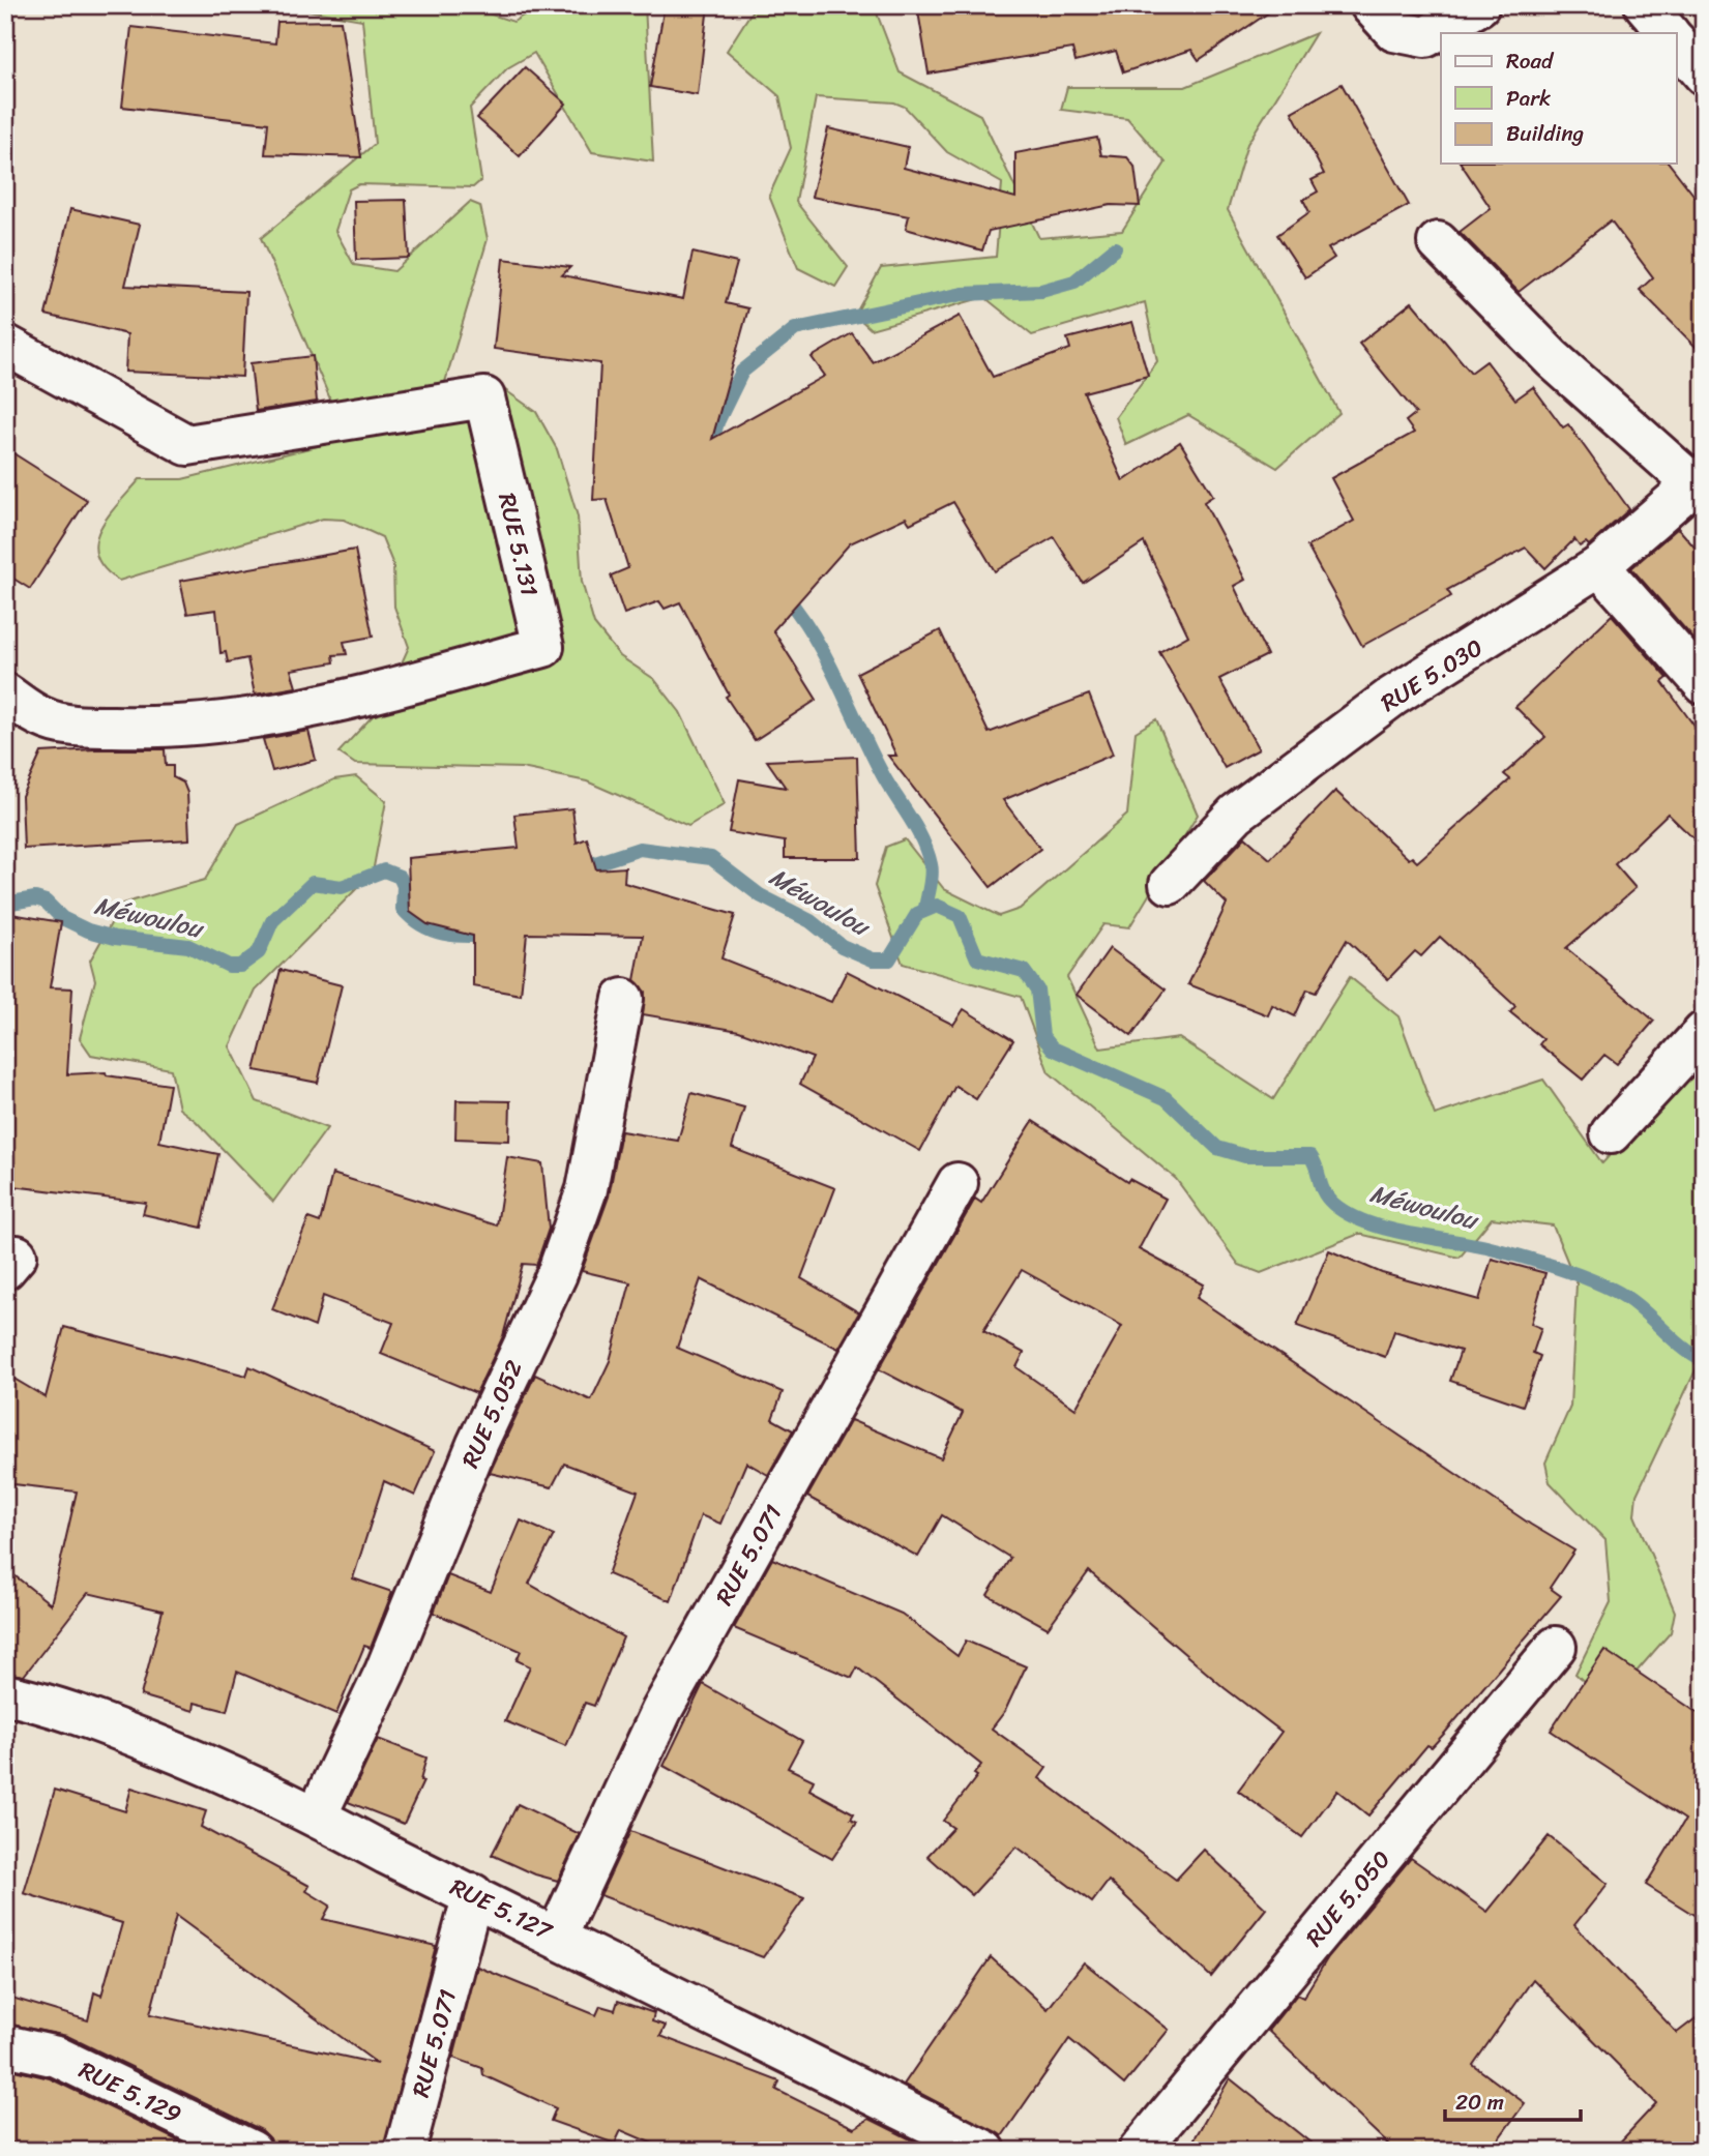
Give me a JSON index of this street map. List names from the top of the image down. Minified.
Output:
{"streets":{"street":["RUE 5.131","RUE 5.030","RUE 5.052","RUE 5.071","RUE 5.050","RUE 5.127","RUE 5.129"]},"crossings":[["RUE 5.052","RUE 5.127"],["RUE 5.071","RUE 5.127"]],"water":["Méwoulou"],"legend":["Road","Park","Building"],"scale_bar":"20 m"}
